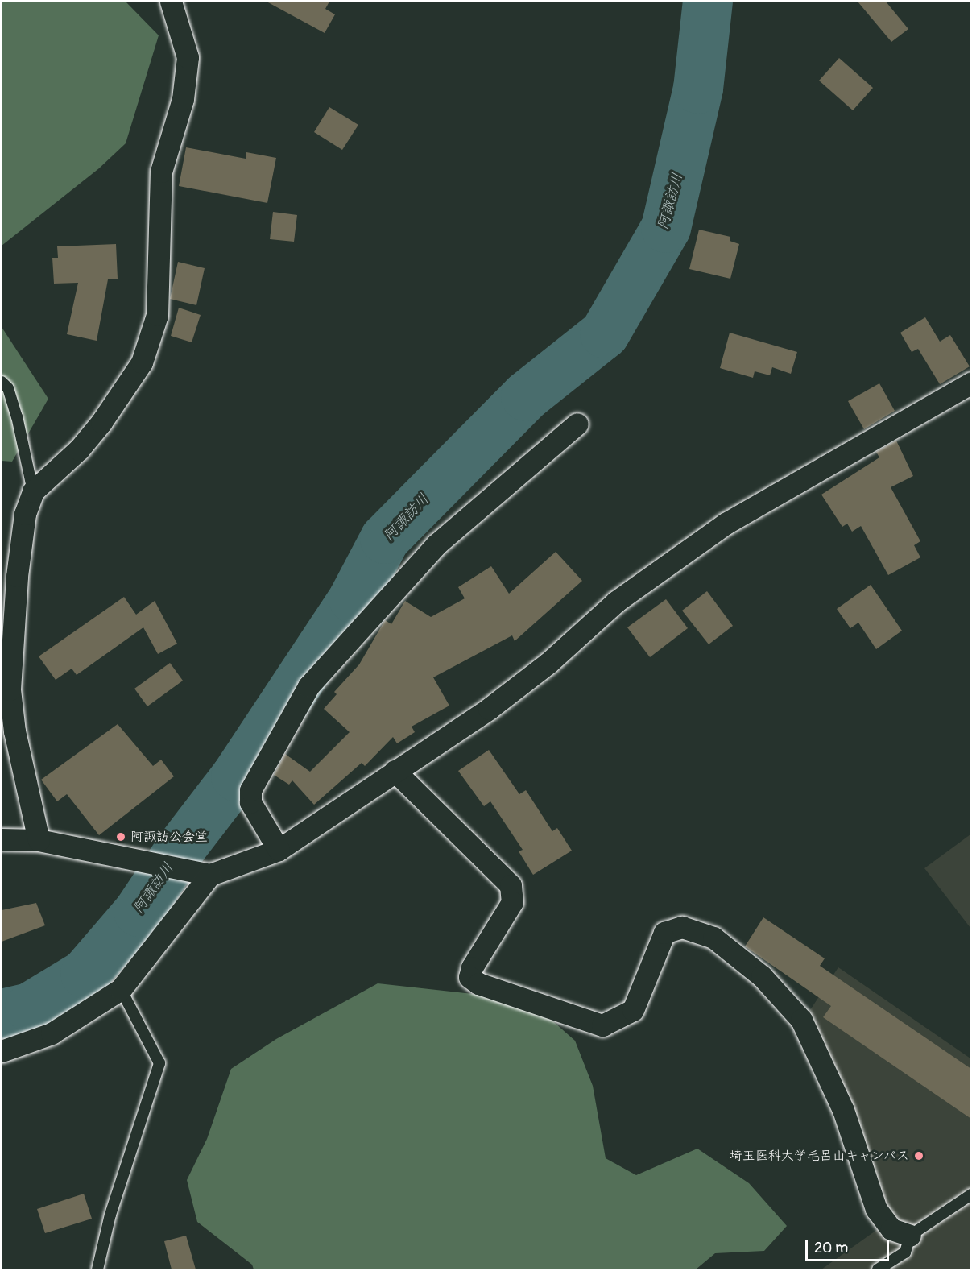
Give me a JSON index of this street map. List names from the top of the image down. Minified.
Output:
{"water":["阿諏訪川"],"places":["阿諏訪公会堂","埼玉医科大学毛呂山キャンパス"],"scale_bar":"20 m"}
